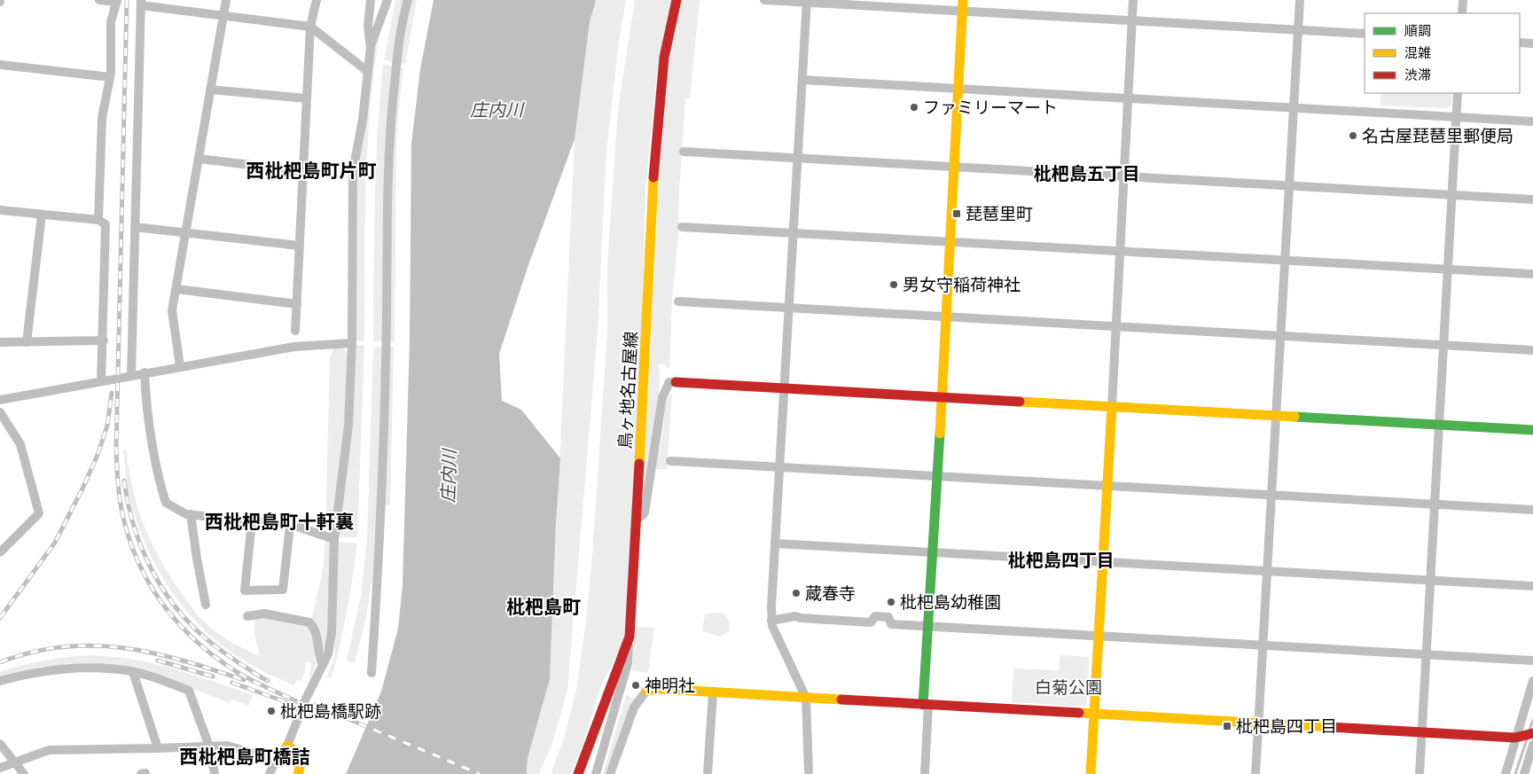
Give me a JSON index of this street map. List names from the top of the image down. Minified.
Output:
{"streets":{"street":["鳥ヶ地名古屋線"]},"districts":["西枇杷島町片町","枇杷島五丁目","西枇杷島町十軒裏","枇杷島四丁目","枇杷島町","西枇杷島町橋詰"],"water":["庄内川"],"parks":["白菊公園"],"places":{"other":["ファミリーマート","名古屋琵琶里郵便局","男女守稲荷神社","蔵春寺","枇杷島幼稚園","神明社","枇杷島橋駅跡"],"transit":["琵琶里町","枇杷島四丁目"]},"legend":["順調","混雑","渋滞"]}
